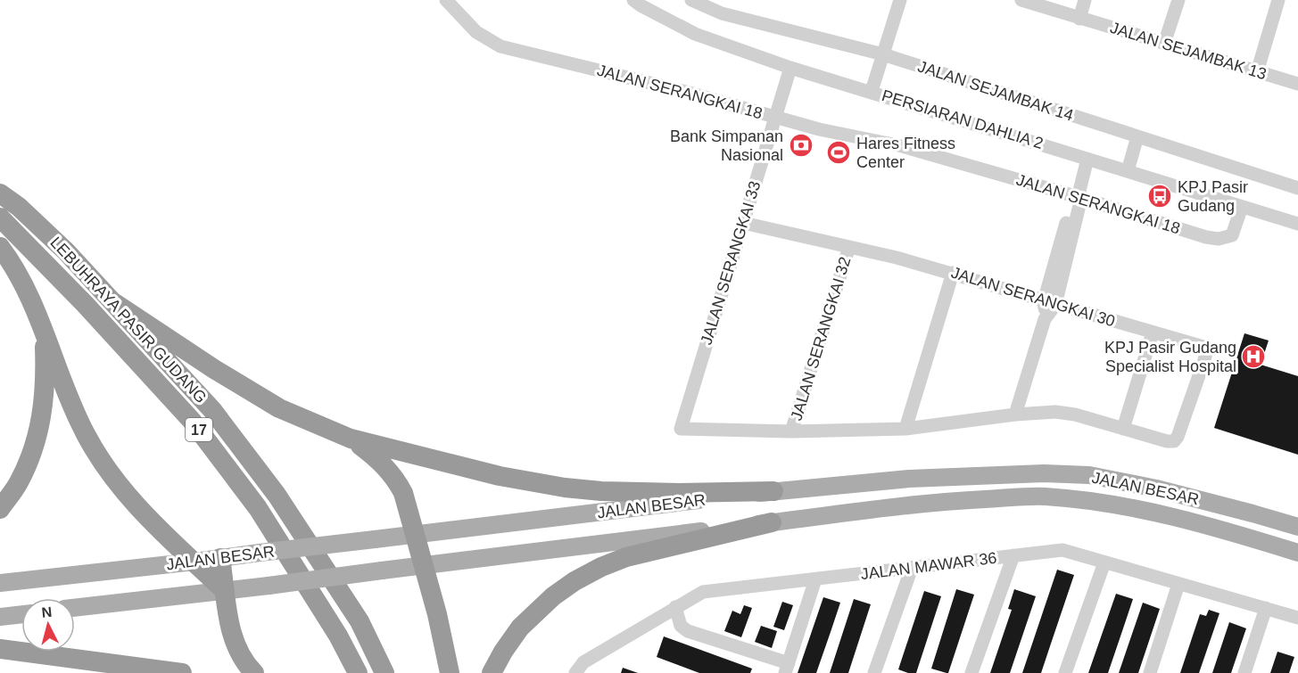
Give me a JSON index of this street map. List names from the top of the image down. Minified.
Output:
{"streets":{"highway":["LEBUHRAYA PASIR GUDANG","17"],"main road":["JALAN BESAR"],"street":["JALAN SEJAMBAK 13","JALAN SEJAMBAK 14","JALAN SERANGKAI 18","PERSIARAN DAHLIA 2","JALAN SERANGKAI 33","JALAN SERANGKAI 30","JALAN SERANGKAI 32","JALAN MAWAR 36"]},"crossings":[["JALAN SERANGKAI 18","PERSIARAN DAHLIA 2"],["JALAN SERANGKAI 18","JALAN SERANGKAI 33"],["PERSIARAN DAHLIA 2","JALAN SERANGKAI 33"],["JALAN SERANGKAI 33","JALAN SERANGKAI 30"],["JALAN SERANGKAI 33","JALAN SERANGKAI 32"],["JALAN SERANGKAI 30","JALAN SERANGKAI 32"]],"places":{"bank":["Bank Simpanan Nasional"],"sports":["Hares Fitness Center"],"bus stop":["KPJ Pasir Gudang"],"hospital":["KPJ Pasir Gudang Specialist Hospital"]},"north":"top"}
